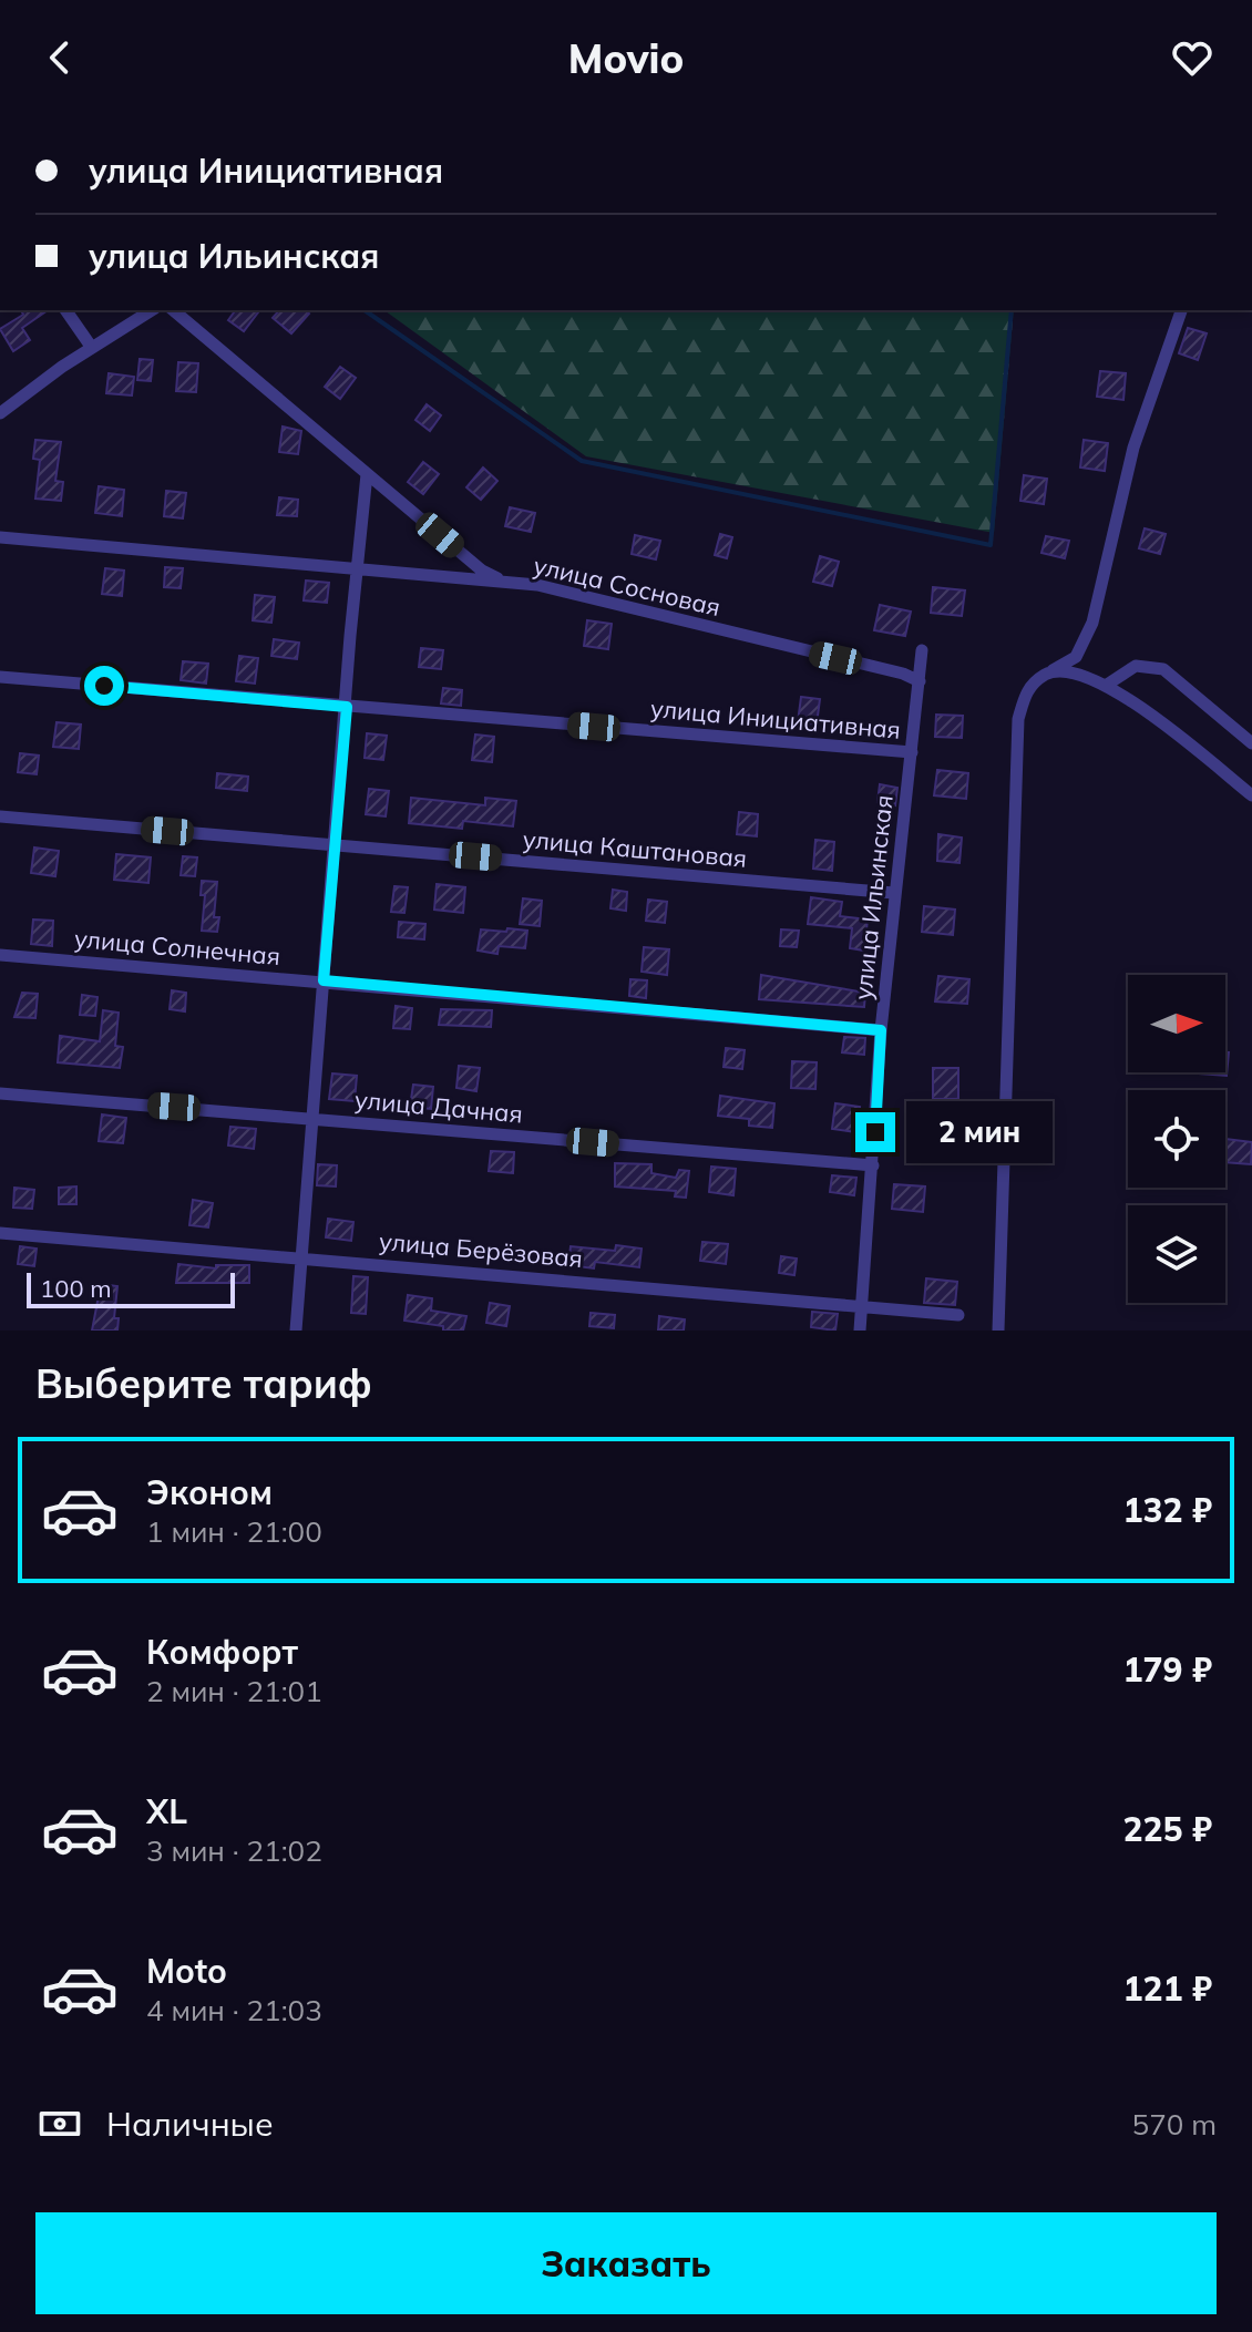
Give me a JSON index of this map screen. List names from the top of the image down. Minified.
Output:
{"streets":{"street":["улица Сосновая","улица Инициативная","улица Каштановая","улица Ильинская","улица Солнечная","улица Дачная","улица Берёзовая"]},"crossings":[["улица Сосновая","улица Ильинская"],["улица Инициативная","улица Ильинская"],["улица Каштановая","улица Ильинская"],["улица Ильинская","улица Солнечная"],["улица Ильинская","улица Дачная"],["улица Ильинская","улица Берёзовая"]],"scale_bar":"100 m","north":"right","page":{"header":"Movio","banner":["улица Инициативная","улица Ильинская"],"bubble":"2 мин","scale":"100 m","heading":"Выберите тариф","list":[{"name":"Эконом","note":"1 мин · 21:00","value":"132 ₽"},{"name":"Комфорт","note":"2 мин · 21:01","value":"179 ₽"},{"name":"XL","note":"3 мин · 21:02","value":"225 ₽"},{"name":"Moto","note":"4 мин · 21:03","value":"121 ₽"}],"pay":["Наличные","570 m"],"buttons":"Заказать"}}
